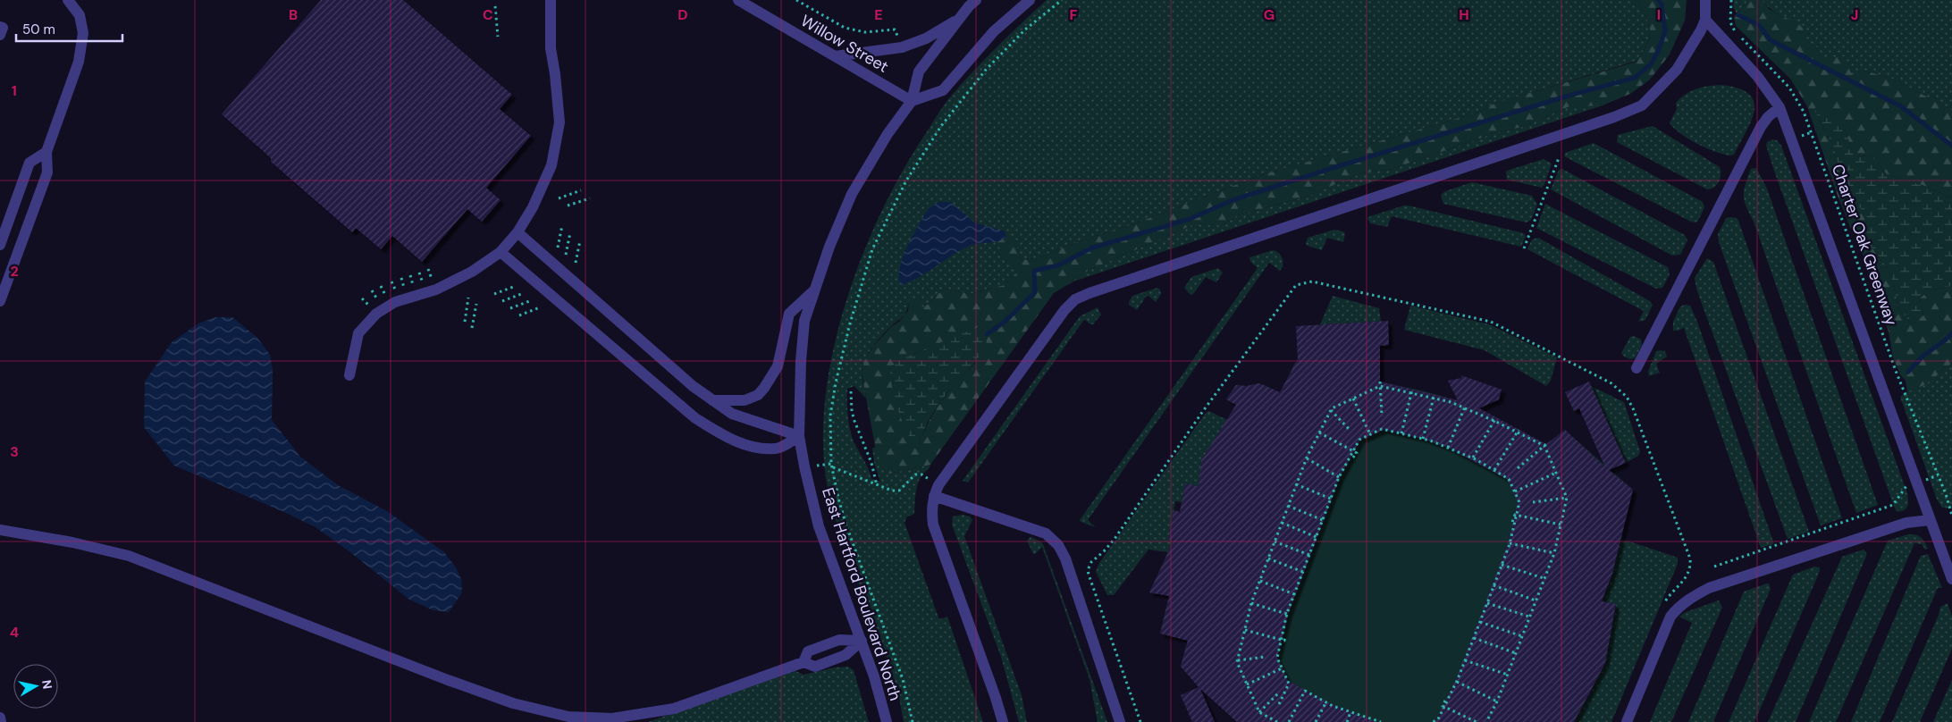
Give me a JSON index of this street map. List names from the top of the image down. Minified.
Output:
{"streets":{"street":["Willow Street","East Hartford Boulevard North"],"path":["Charter Oak Greenway"]},"crossings":[["Willow Street","East Hartford Boulevard North"]],"scale_bar":"50 m","north":"right","grid":{"columns":["B","C","D","E","F","G","H","I","J"],"rows":["1","2","3","4"]}}
